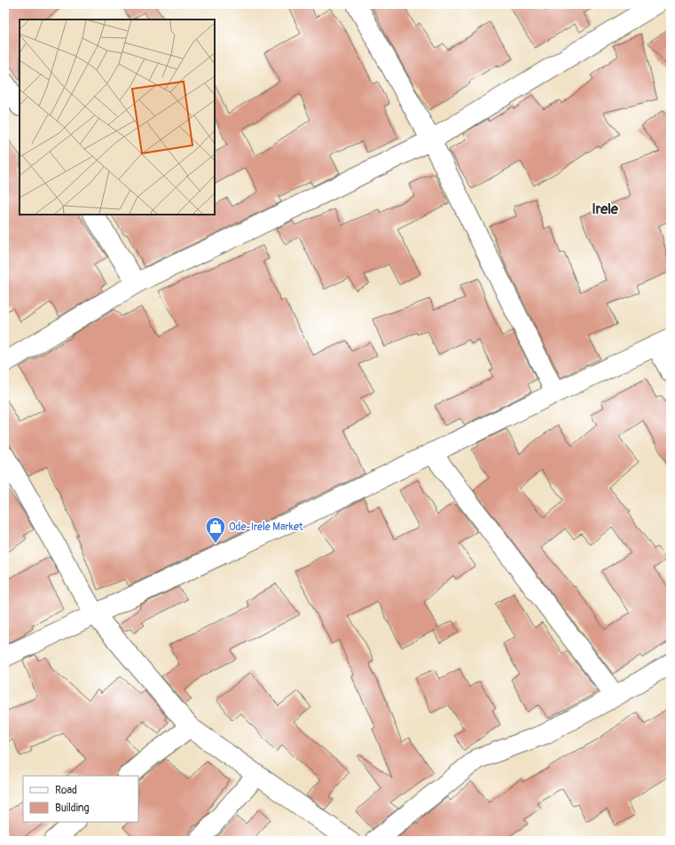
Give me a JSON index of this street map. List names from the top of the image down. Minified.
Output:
{"districts":["Irele"],"places":{"shop":["Ode-Irele Market"]},"legend":["Road","Building"]}
